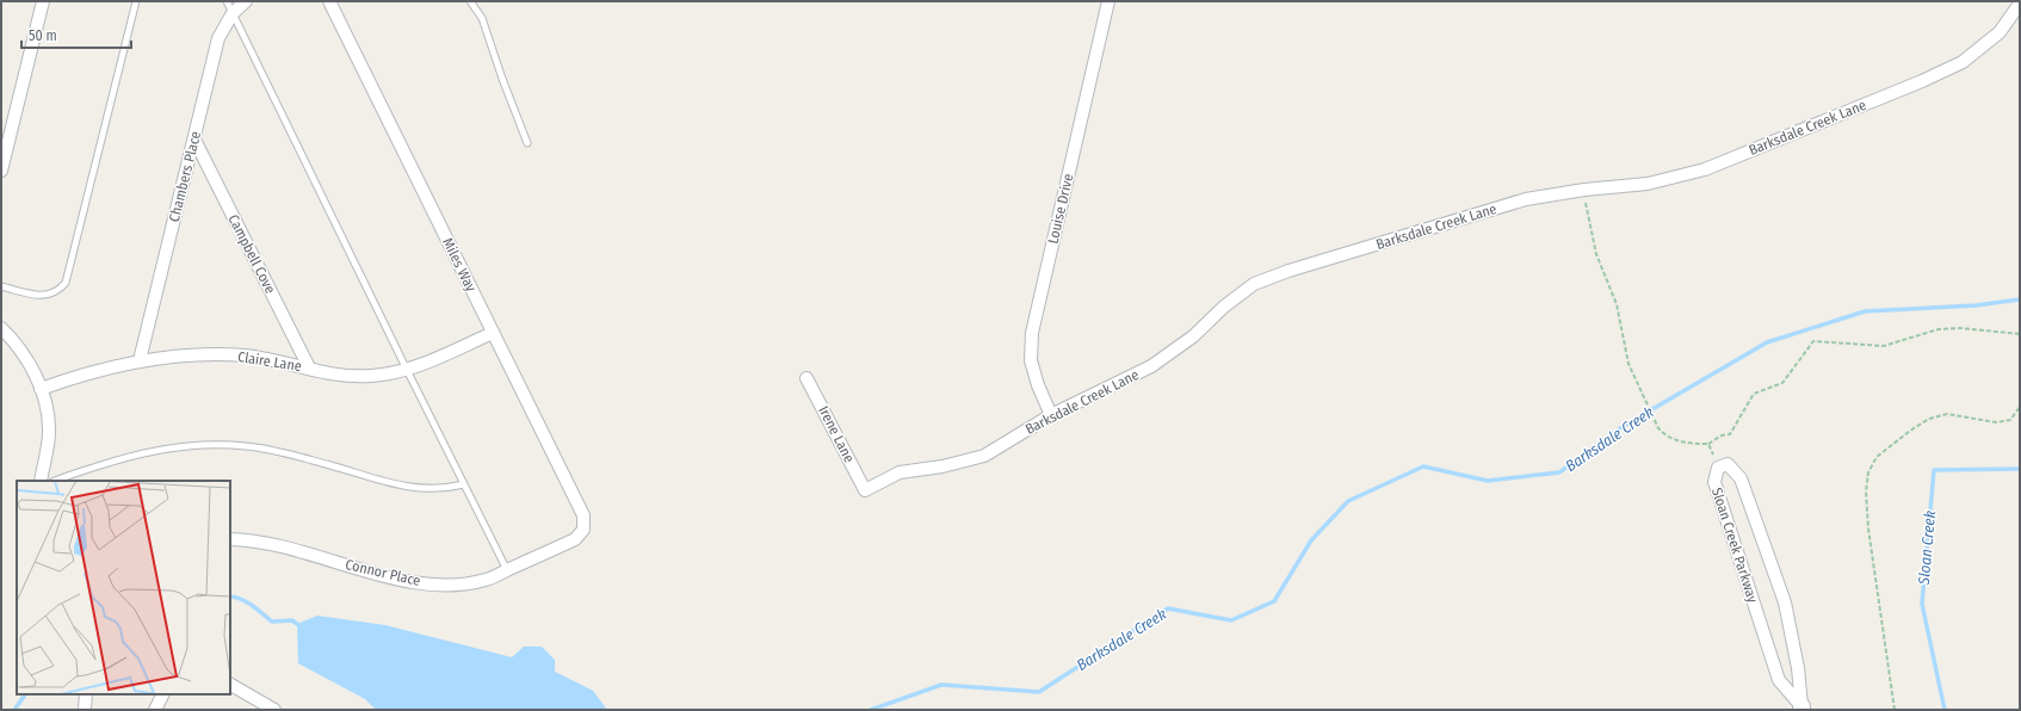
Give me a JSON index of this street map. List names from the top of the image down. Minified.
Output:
{"streets":{"street":["Barksdale Creek Lane","Chambers Place","Louise Drive","Campbell Cove","Miles Way","Claire Lane","Irene Lane","Sloan Creek Parkway","Connor Place"]},"crossings":[["Barksdale Creek Lane","Louise Drive"],["Barksdale Creek Lane","Irene Lane"],["Chambers Place","Campbell Cove"],["Chambers Place","Claire Lane"],["Campbell Cove","Claire Lane"],["Miles Way","Claire Lane"],["Miles Way","Connor Place"]],"water":["Barksdale Creek","Sloan Creek"],"scale_bar":"50 m"}
